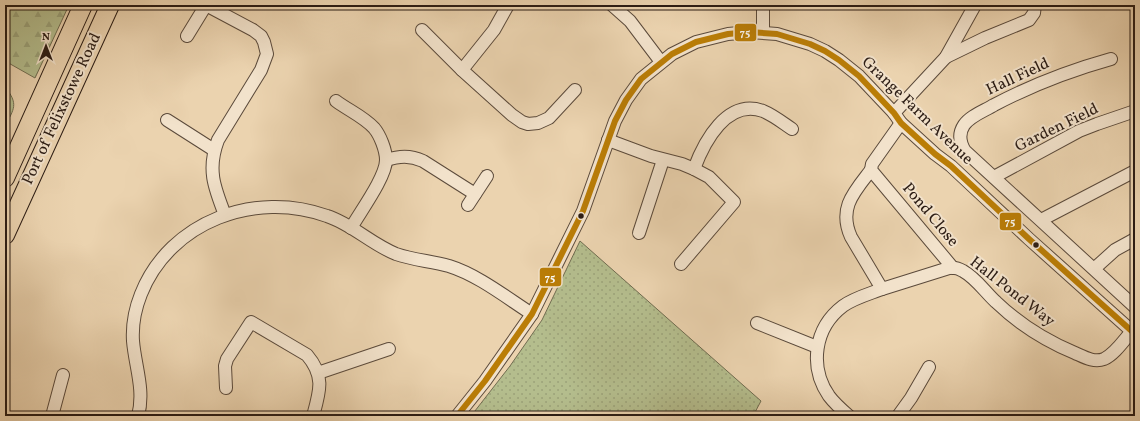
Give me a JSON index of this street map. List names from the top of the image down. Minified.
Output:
{"streets":{"highway":["Port of Felixstowe Road"],"street":["Hall Field","Grange Farm Avenue","Garden Field","Pond Close","Hall Pond Way"]},"crossings":[["Hall Field","Grange Farm Avenue"],["Grange Farm Avenue","Garden Field"],["Grange Farm Avenue","Hall Pond Way"],["Pond Close","Hall Pond Way"]],"lines":["transit line 75"],"north":"top"}
